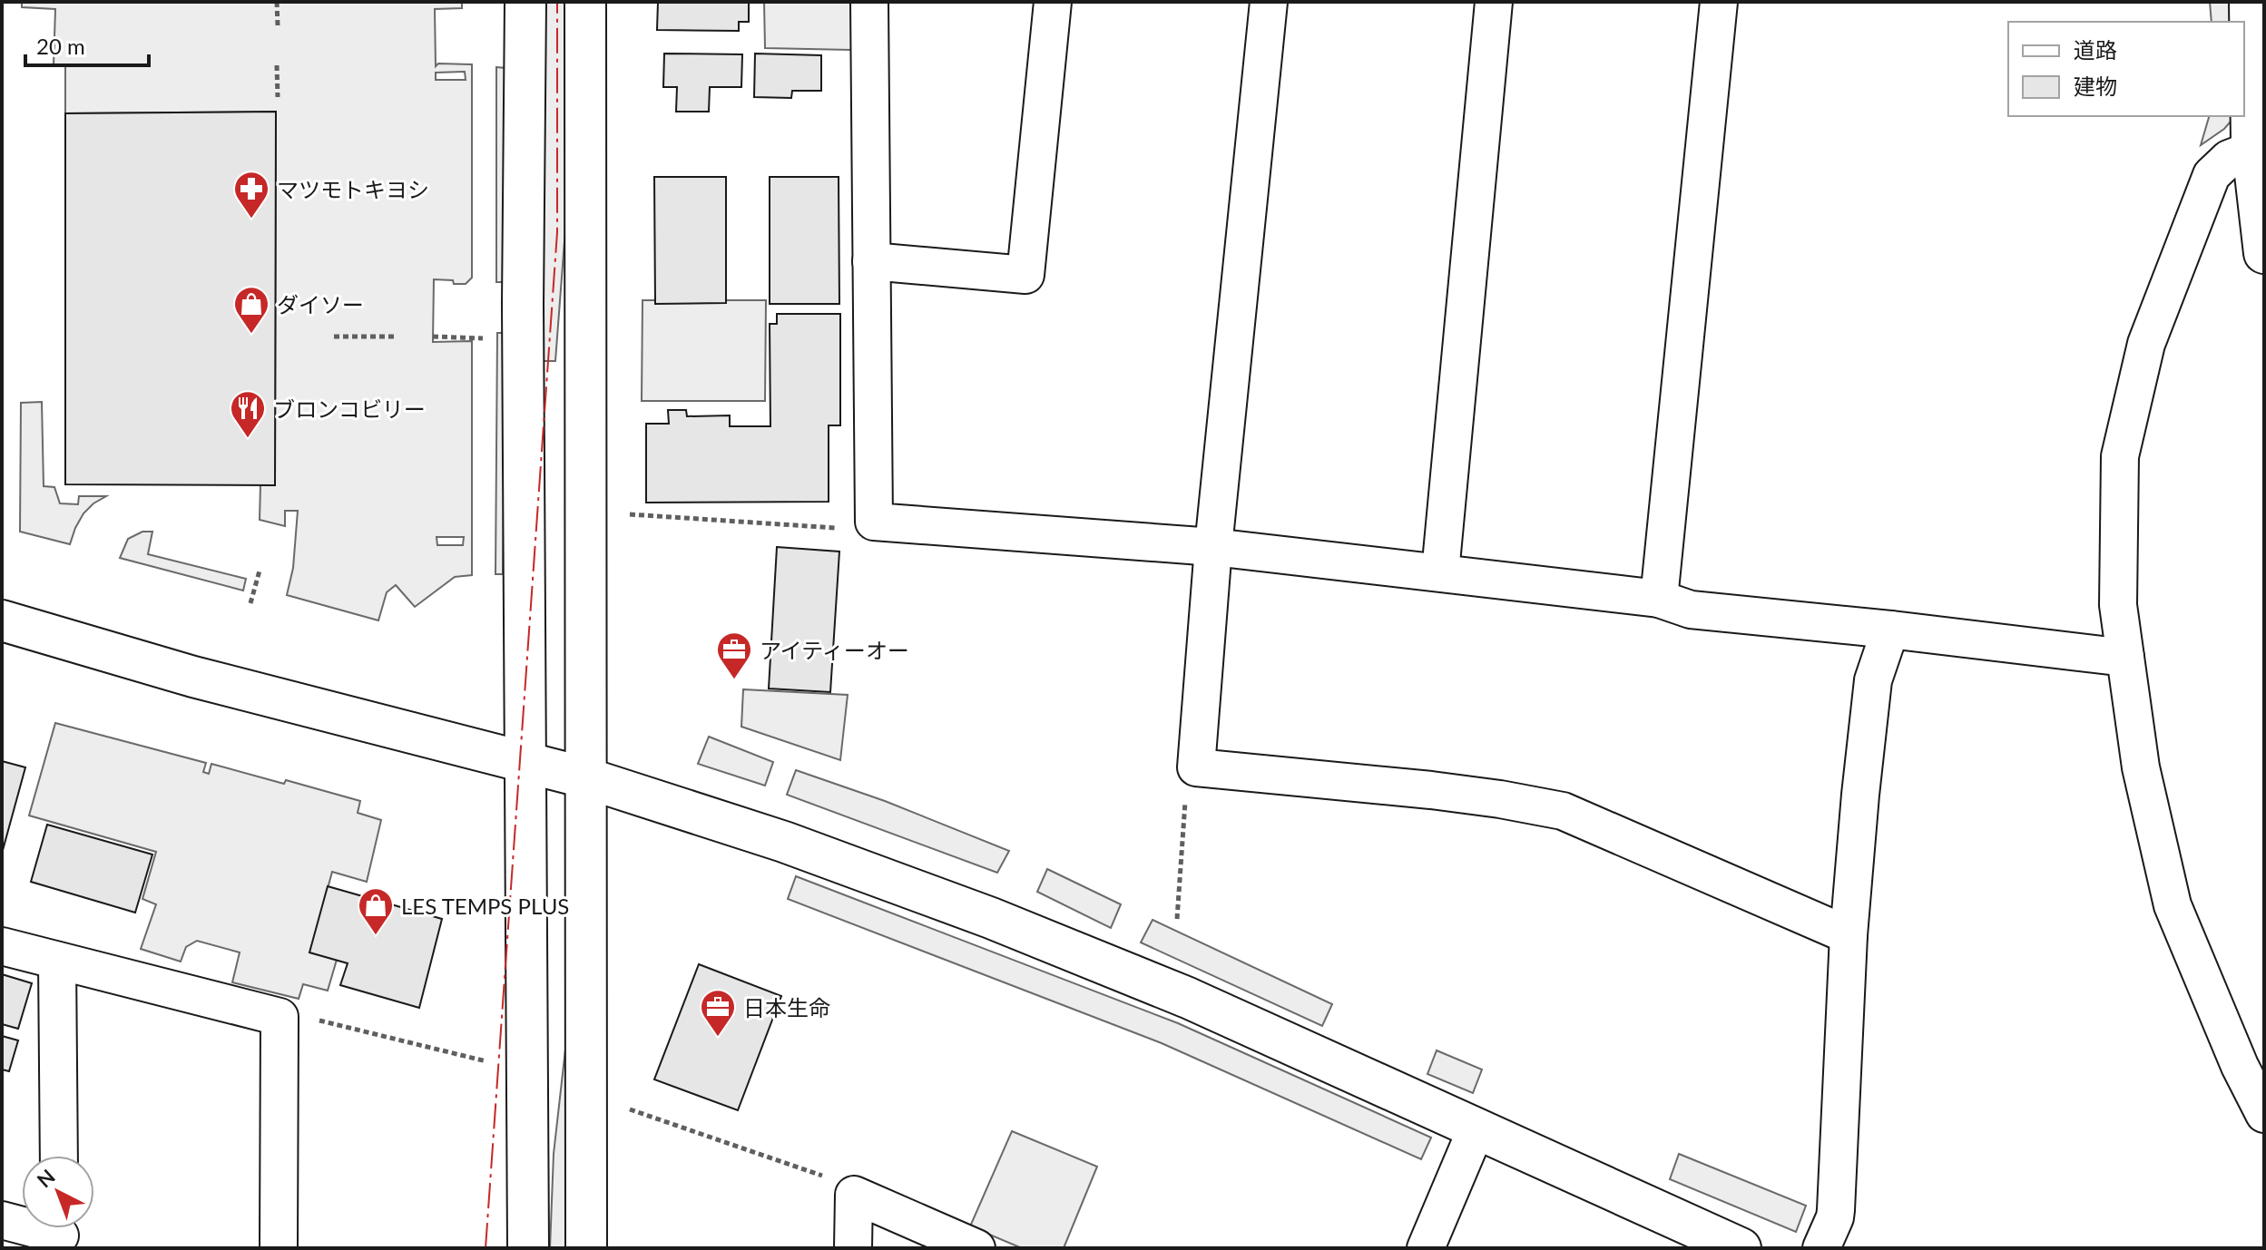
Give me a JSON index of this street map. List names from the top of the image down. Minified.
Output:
{"places":{"pharmacy":["マツモトキヨシ"],"shop":["ダイソー","LES TEMPS PLUS"],"restaurant":["ブロンコビリー"],"office":["アイティーオー","日本生命"]},"legend":["道路","建物"],"scale_bar":"20 m","north":"top left"}
